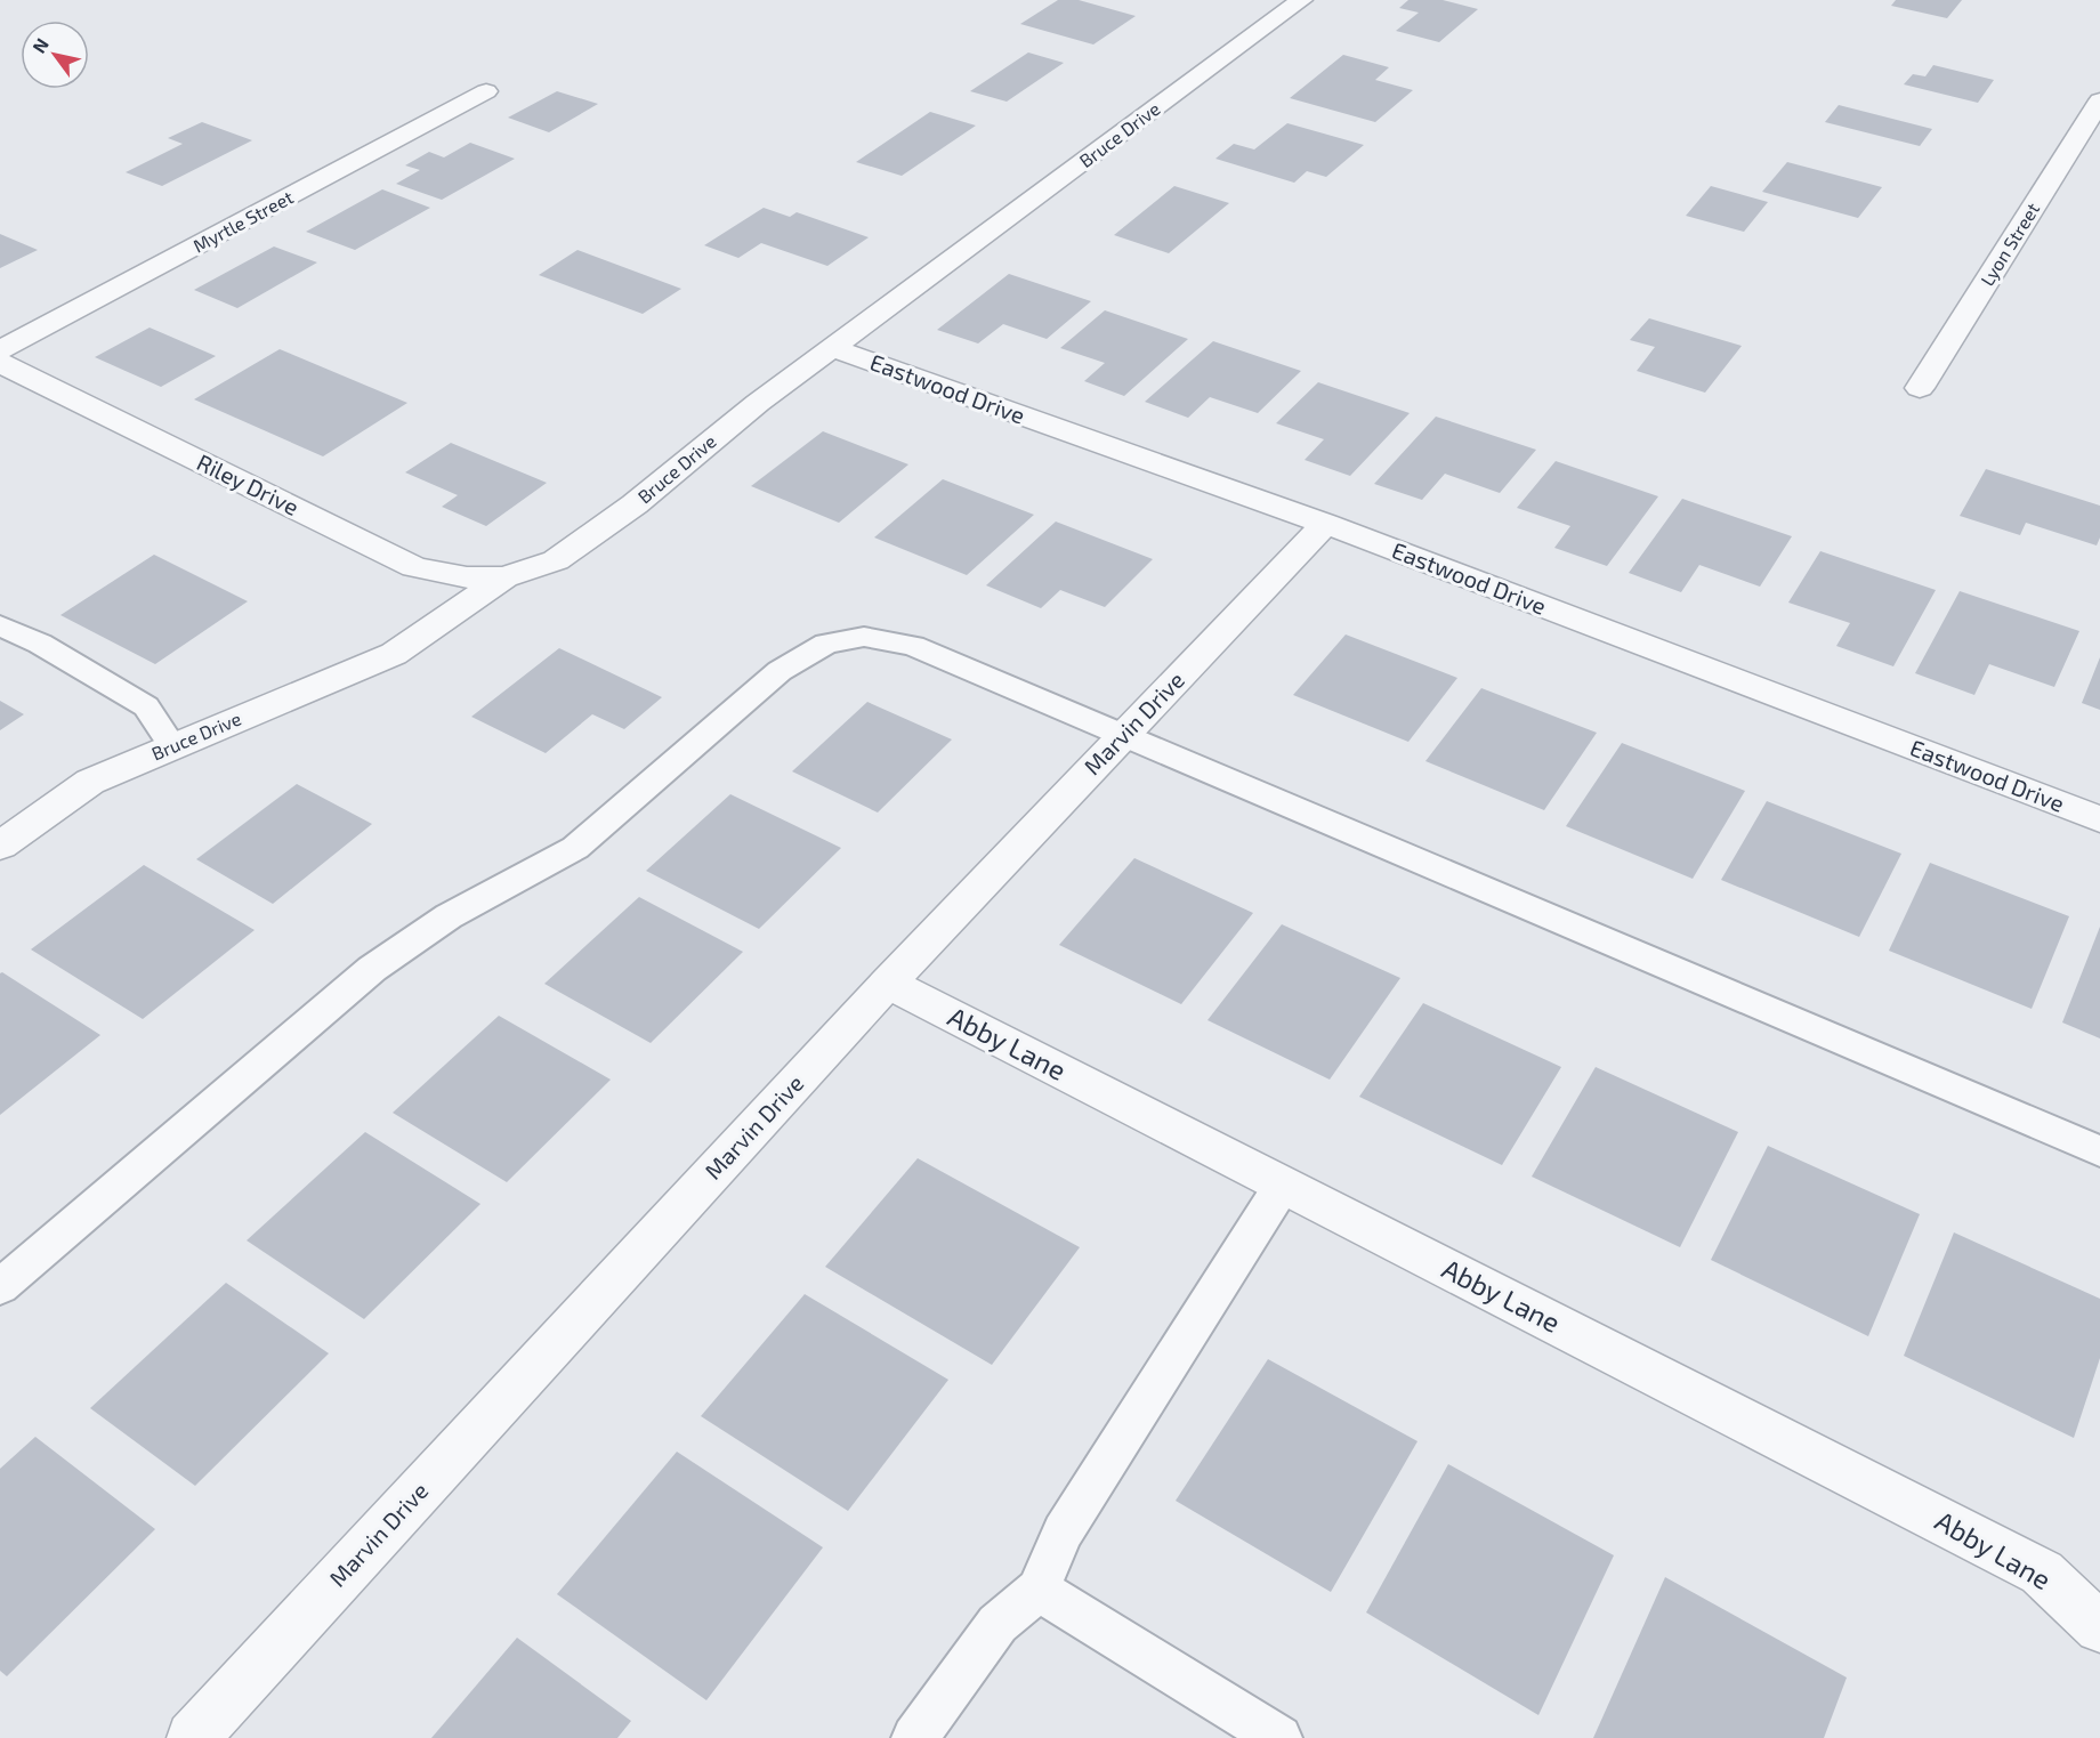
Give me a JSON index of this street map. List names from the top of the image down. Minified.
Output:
{"streets":{"street":["Bruce Drive","Myrtle Street","Lyon Street","Eastwood Drive","Riley Drive","Marvin Drive","Abby Lane"]},"crossings":[["Bruce Drive","Eastwood Drive"],["Bruce Drive","Riley Drive"],["Eastwood Drive","Marvin Drive"],["Marvin Drive","Abby Lane"]],"north":"top left"}
